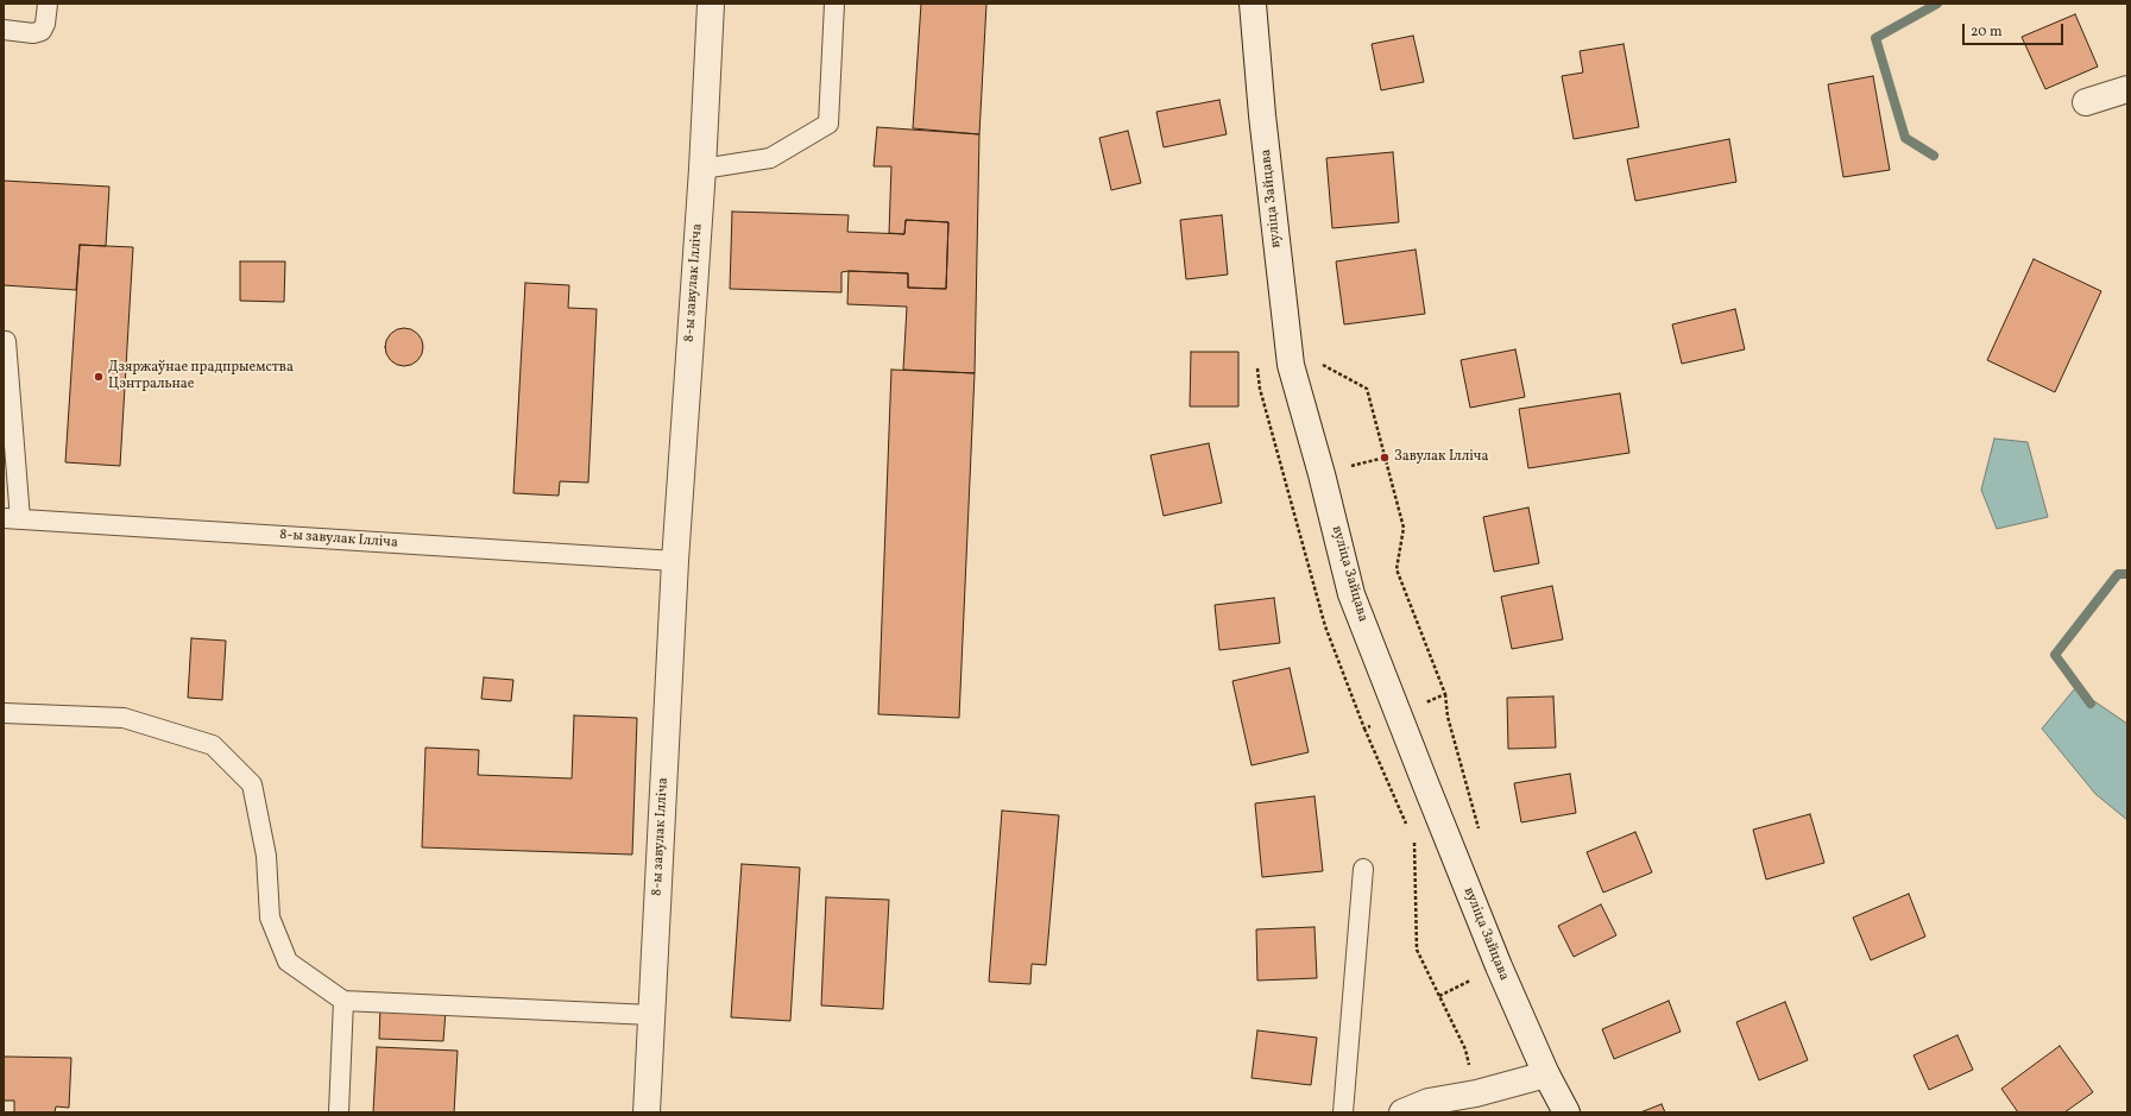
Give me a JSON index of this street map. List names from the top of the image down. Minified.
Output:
{"streets":{"street":["вуліца Зайцава","8-ы завулак Ілліча"]},"places":["Дзяржаўнае прадпрыемства Цэнтральнае","Завулак Ілліча"],"scale_bar":"20 m"}
